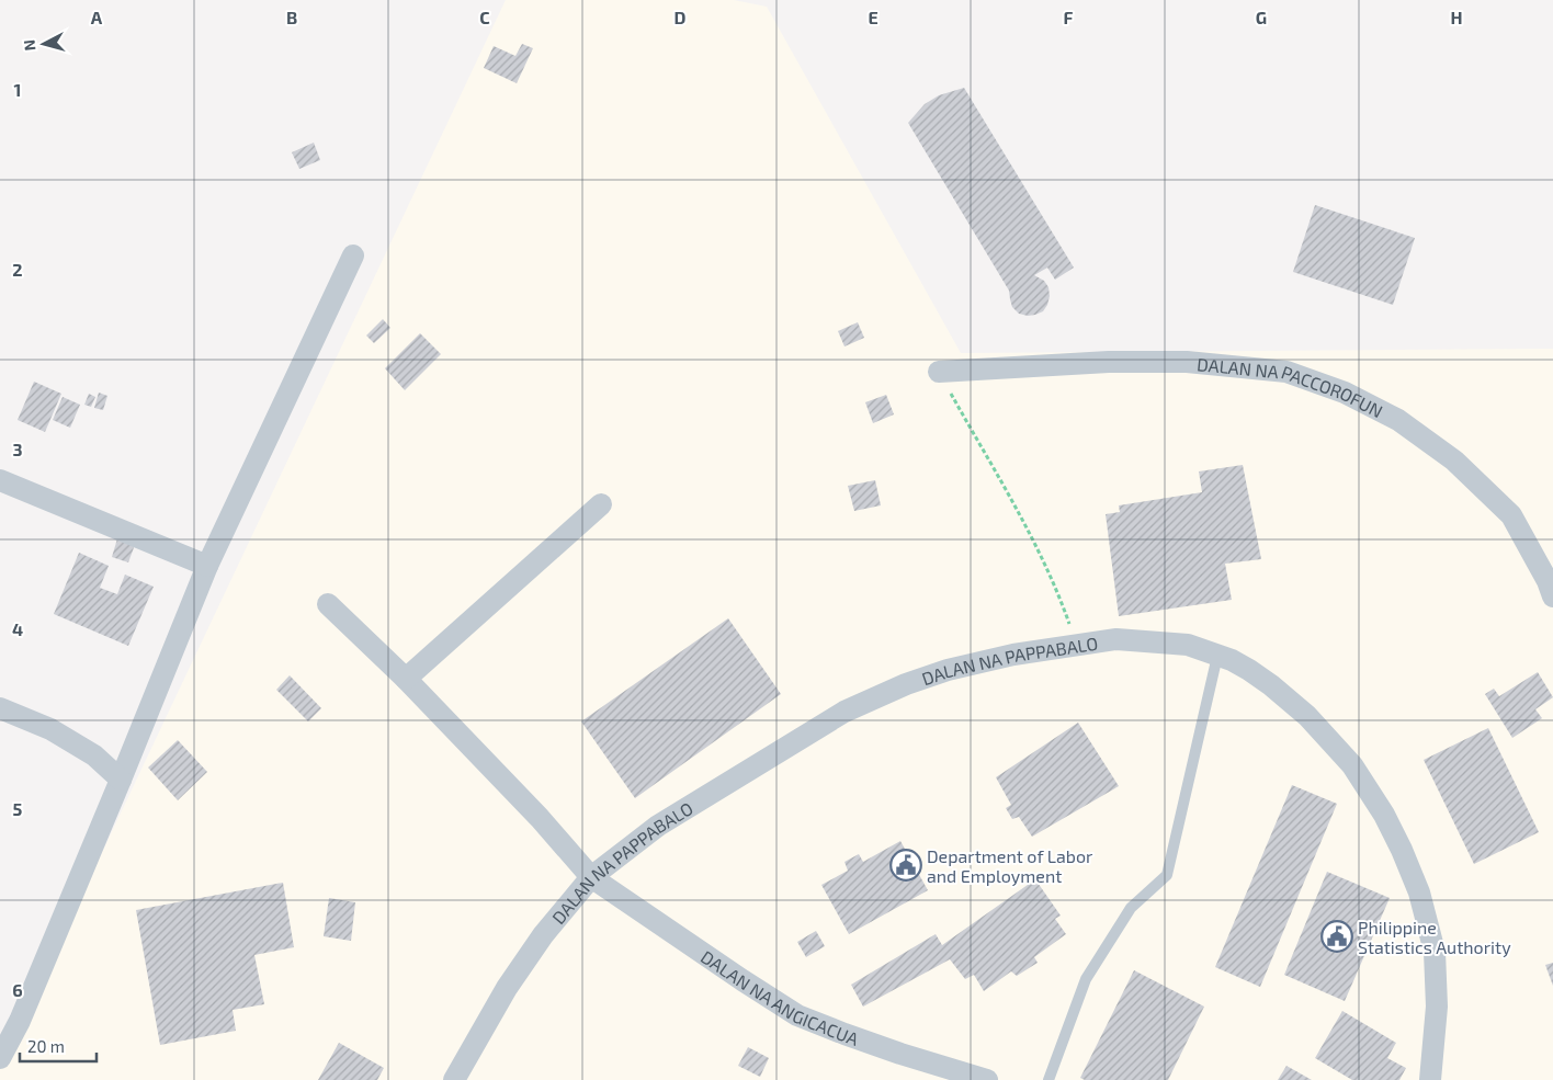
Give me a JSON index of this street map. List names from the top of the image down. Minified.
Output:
{"streets":{"street":["DALAN NA PACCOROFUN","DALAN NA PAPPABALO","DALAN NA ANGICACUA"]},"crossings":[["DALAN NA PAPPABALO","DALAN NA ANGICACUA"]],"places":{"public building":["Department of Labor and Employment","Philippine Statistics Authority"]},"scale_bar":"20 m","north":"left","grid":{"columns":["A","B","C","D","E","F","G","H"],"rows":["1","2","3","4","5","6"]}}
